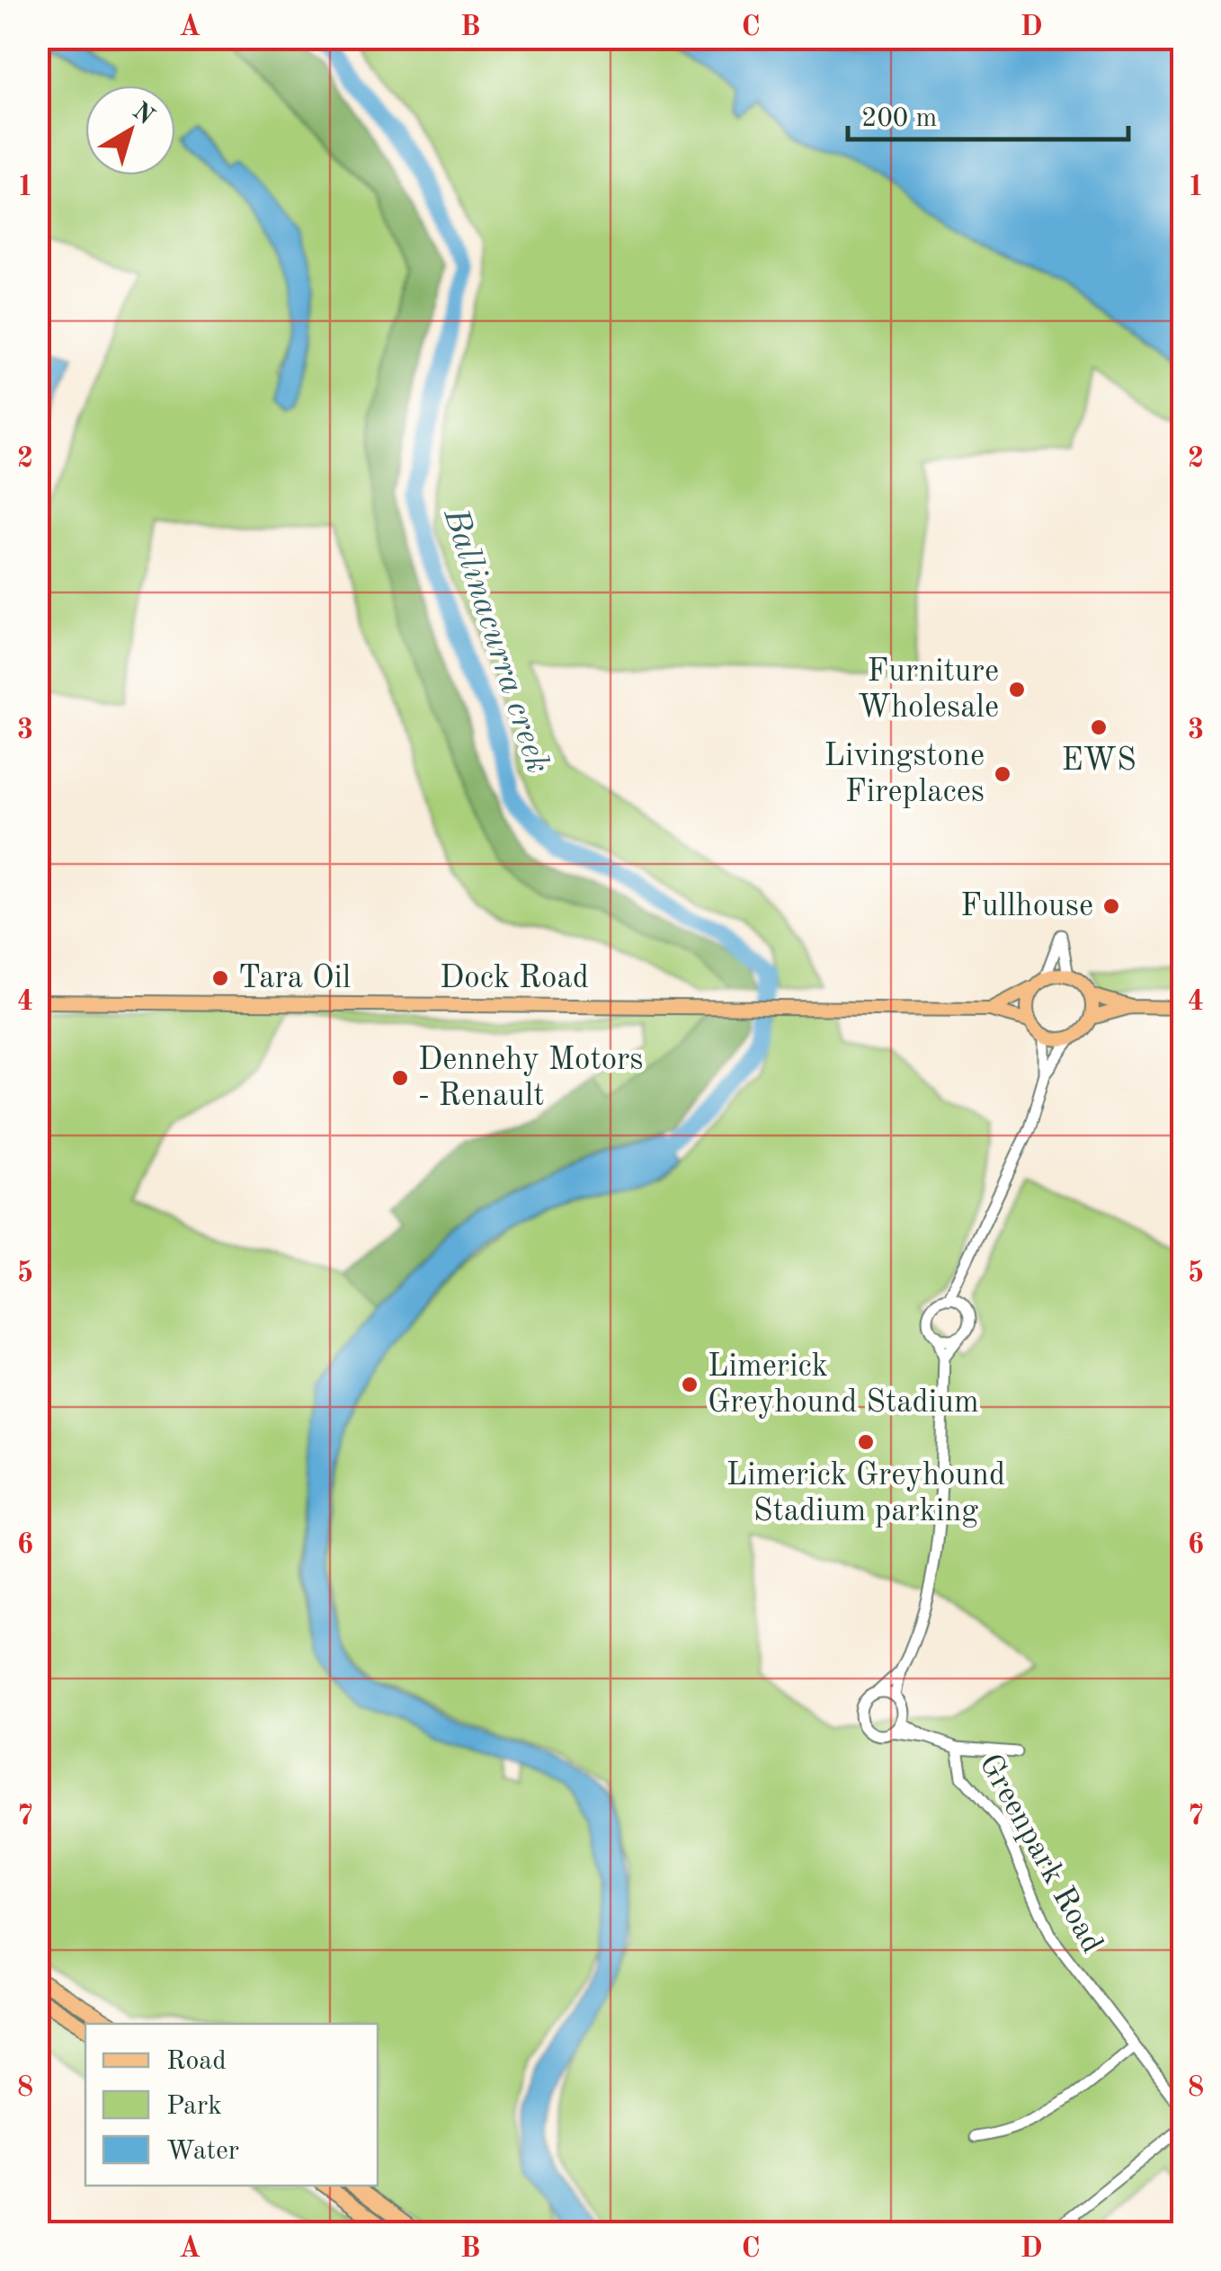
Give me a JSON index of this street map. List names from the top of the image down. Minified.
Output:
{"streets":{"main road":["Dock Road"],"street":["Greenpark Road"]},"water":["Ballinacurra creek"],"places":["Furniture Wholesale","EWS","Livingstone Fireplaces","Fullhouse","Tara Oil","Dennehy Motors - Renault","Limerick Greyhound Stadium","Limerick Greyhound Stadium parking"],"legend":["Road","Park","Water"],"scale_bar":"200 m","north":"top right","grid":{"columns":["A","B","C","D"],"rows":["1","2","3","4","5","6","7","8"]}}
